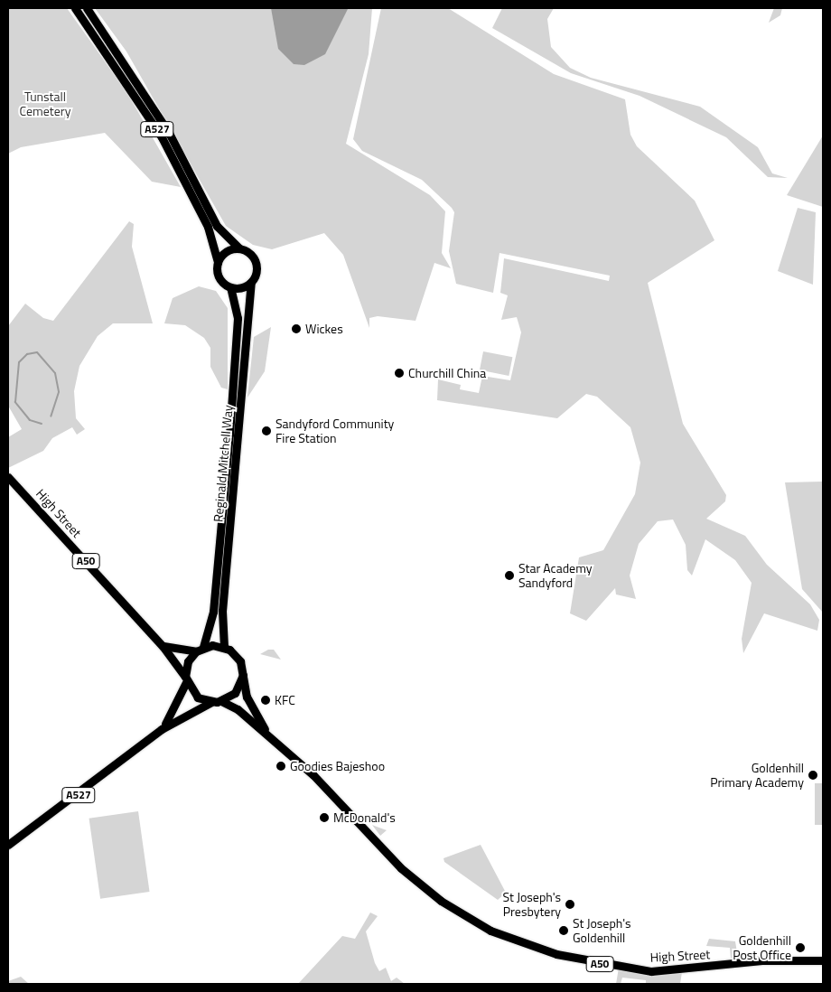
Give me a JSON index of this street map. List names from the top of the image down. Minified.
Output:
{"streets":{"main road":["A527","Reginald Mitchell Way","High Street","A50"]},"crossings":[["A527","Reginald Mitchell Way"],["A527","High Street"],["A527","A50"],["Reginald Mitchell Way","High Street"],["Reginald Mitchell Way","A50"],["High Street","A50"]],"parks":["Tunstall Cemetery"],"places":["Wickes","Churchill China","Sandyford Community Fire Station","Star Academy Sandyford","KFC","Goodies Bajeshoo","Goldenhill Primary Academy","McDonald's","St Joseph's Presbytery","St Joseph's Goldenhill","Goldenhill Post Office"]}
